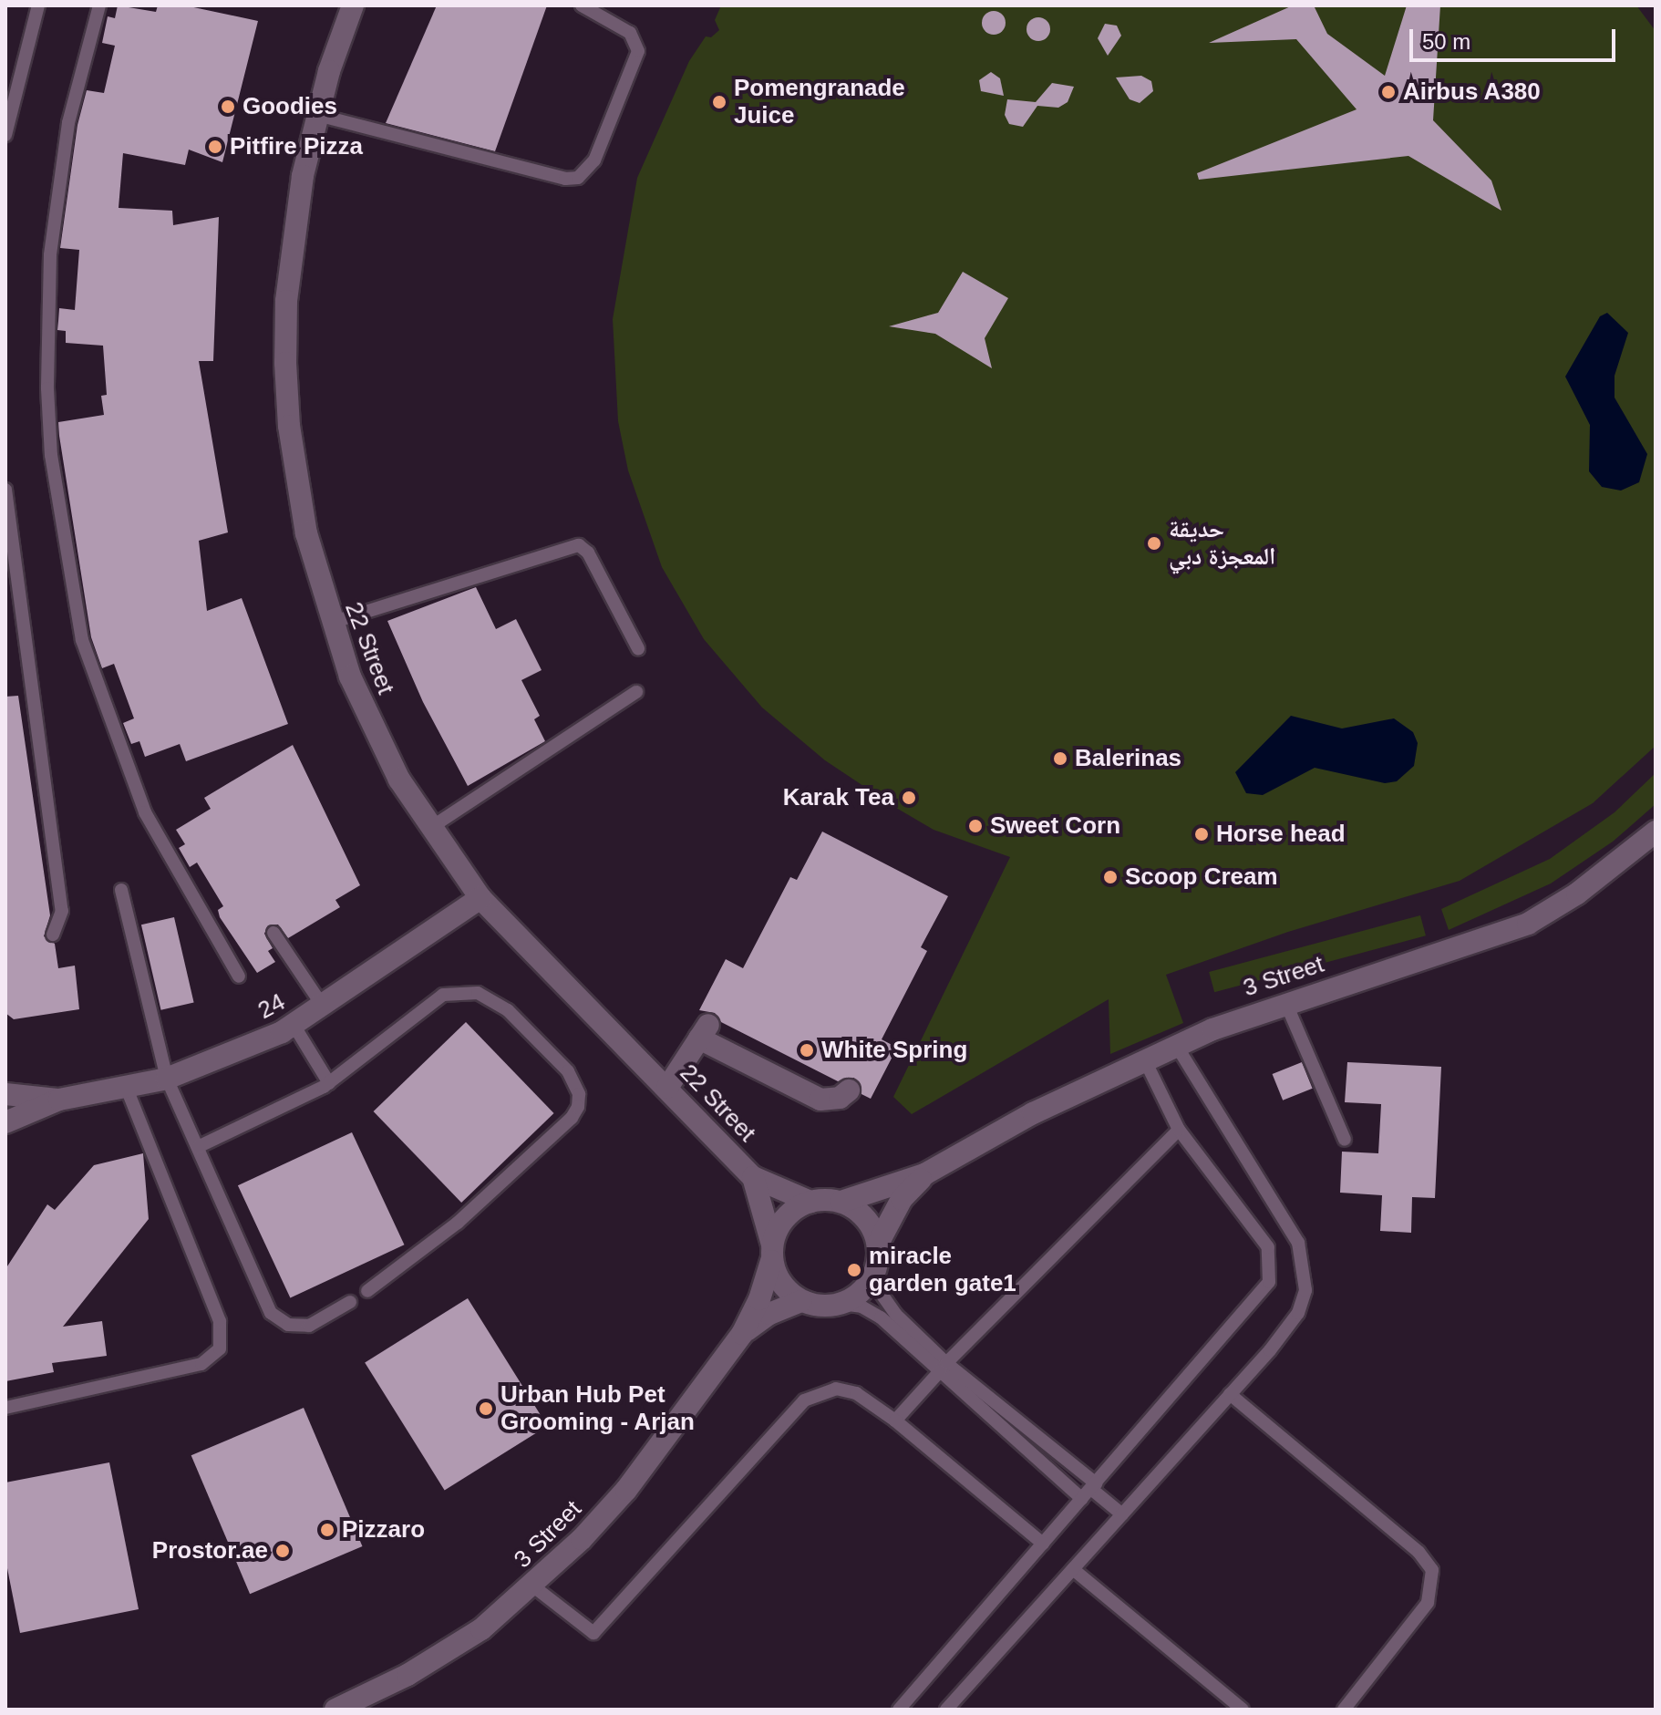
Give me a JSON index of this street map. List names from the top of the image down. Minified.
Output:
{"streets":{"street":["22 Street","3 Street","24"]},"crossings":[["22 Street","3 Street"],["22 Street","24"]],"places":["Airbus A380","Pomengranade Juice","Goodies","Pitfire Pizza","حديقة المعجزة دبي","Balerinas","Karak Tea","Sweet Corn","Horse head","Scoop Cream","White Spring","miracle garden gate1","Urban Hub Pet Grooming - Arjan","Pizzaro","Prostor.ae"],"scale_bar":"50 m"}
